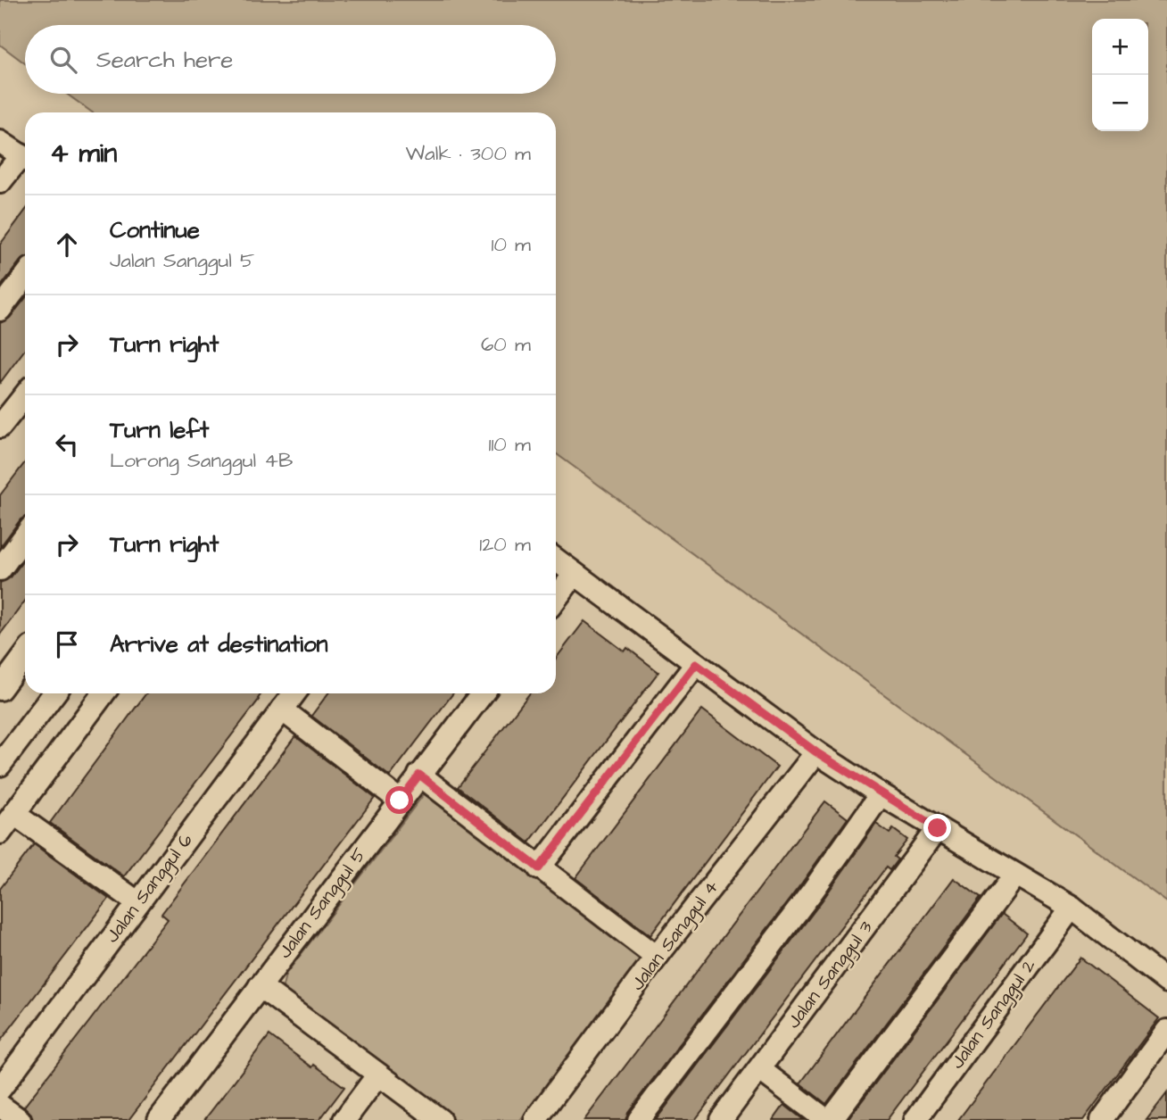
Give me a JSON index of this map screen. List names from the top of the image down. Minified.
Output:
{"streets":{"street":["Jalan Sanggul 6","Jalan Sanggul 5","Jalan Sanggul 4","Jalan Sanggul 3","Jalan Sanggul 2"]},"page":{"map_buttons":["+","−"],"search":"Search here","heading":["4 min","Walk · 300 m"],"list":[["Continue","Jalan Sanggul 5","10 m"],["Turn right","60 m"],["Turn left","Lorong Sanggul 4B","110 m"],["Turn right","120 m"],"Arrive at destination"]}}
